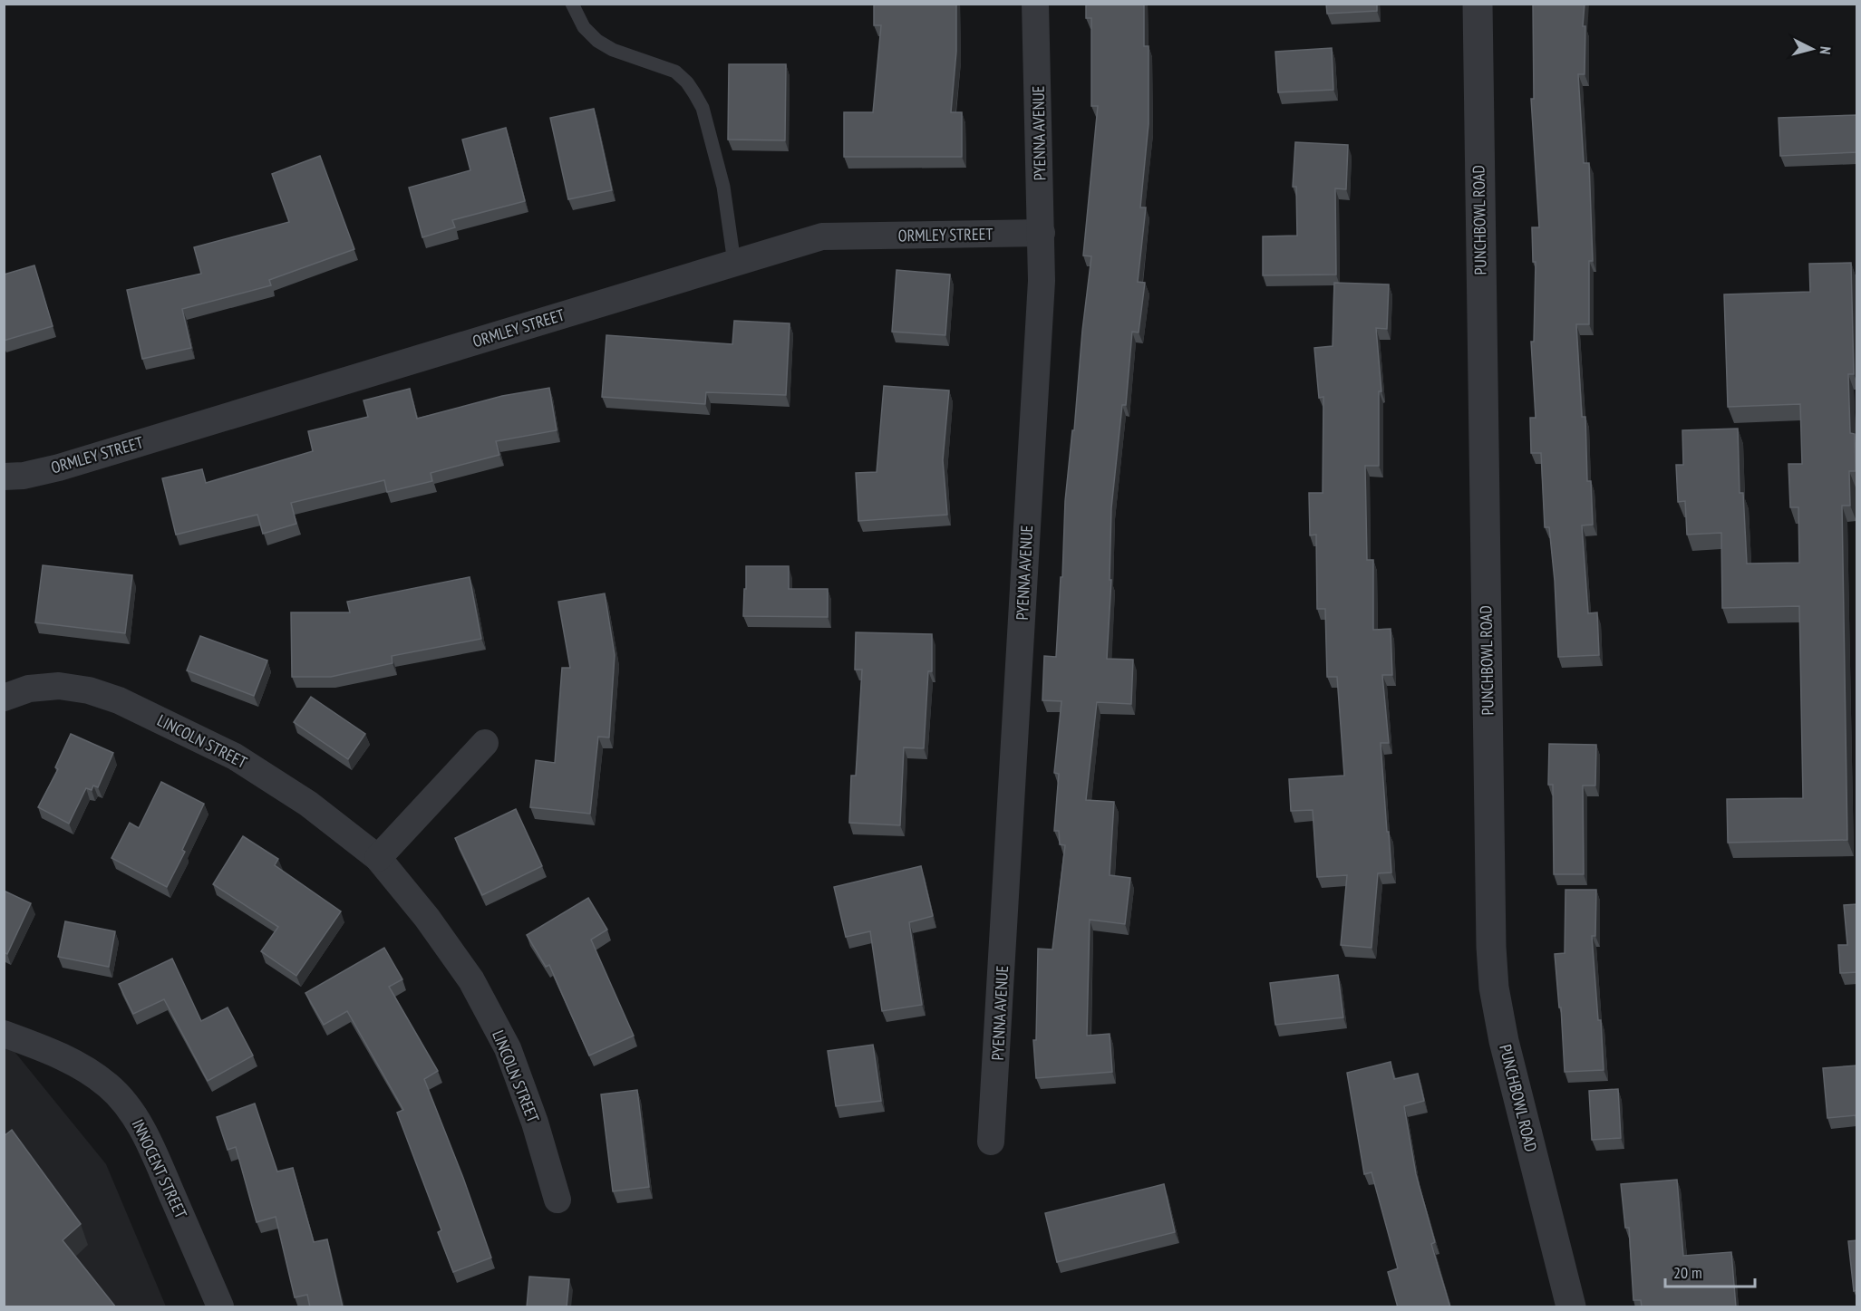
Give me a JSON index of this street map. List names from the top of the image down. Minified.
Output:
{"streets":{"street":["PYENNA AVENUE","PUNCHBOWL ROAD","ORMLEY STREET","LINCOLN STREET","INNOCENT STREET"]},"crossings":[["PYENNA AVENUE","ORMLEY STREET"]],"scale_bar":"20 m","north":"right"}
